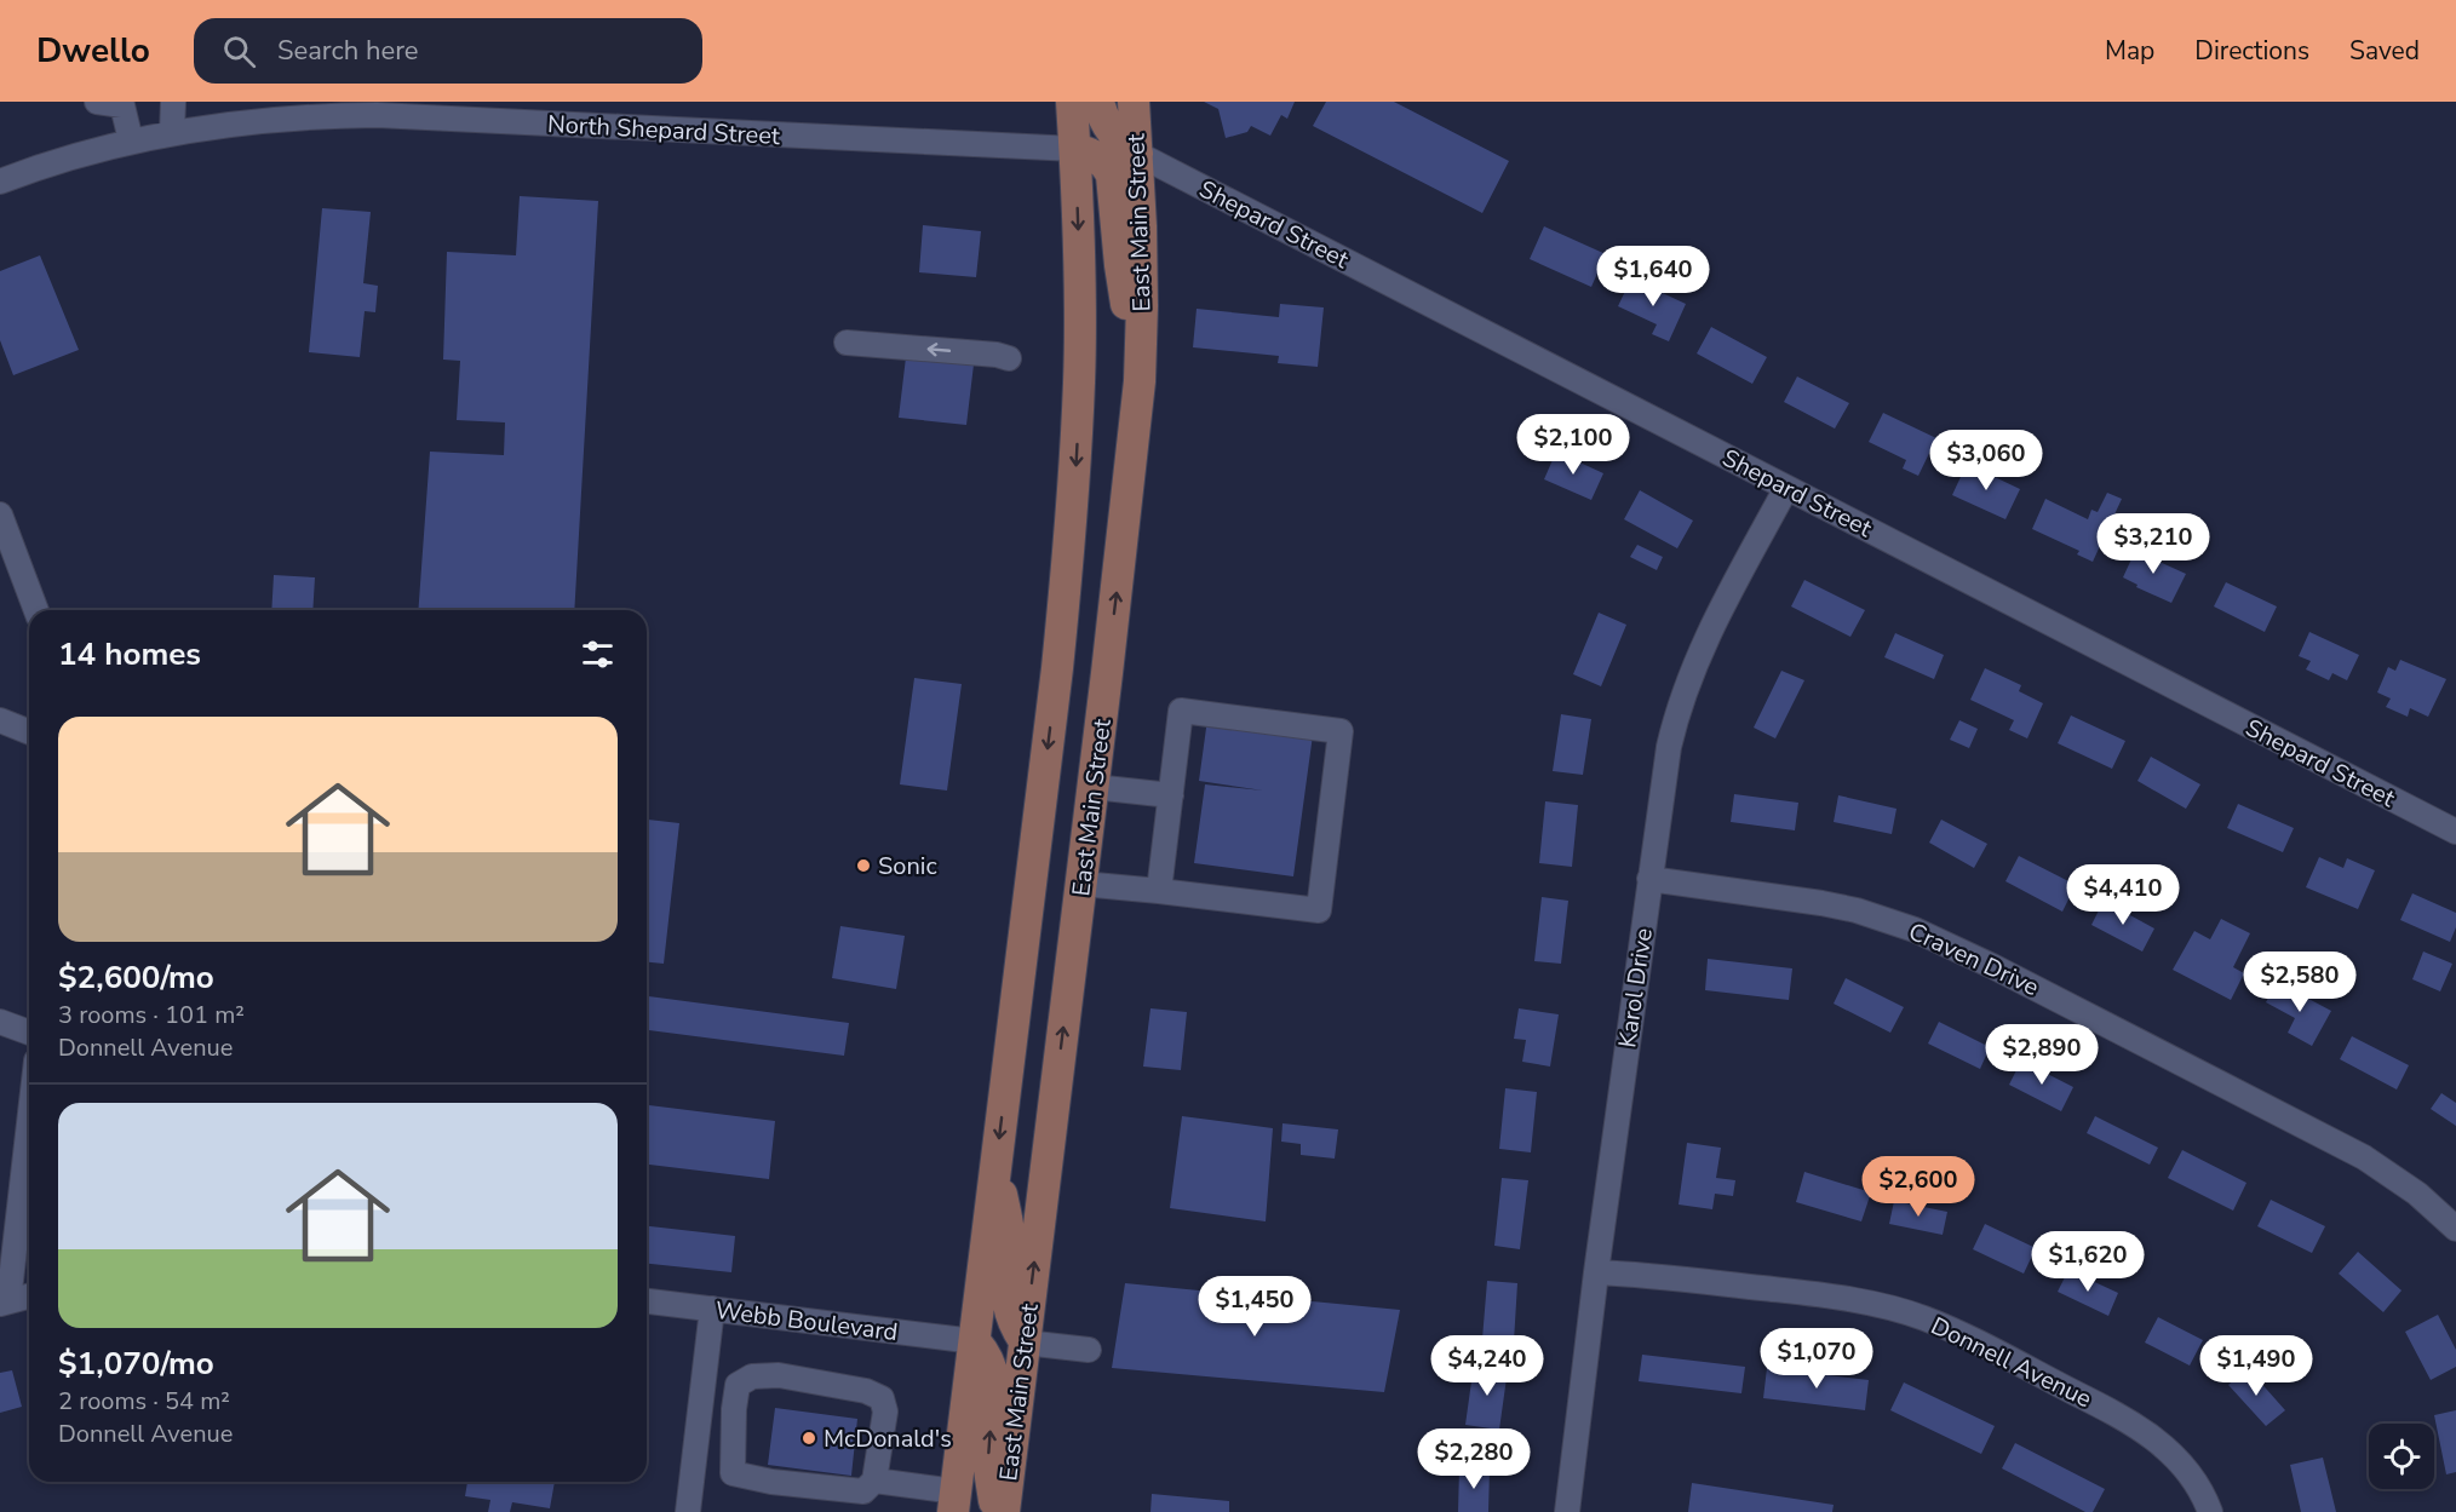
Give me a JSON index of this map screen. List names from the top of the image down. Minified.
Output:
{"streets":{"main road":["East Main Street"],"street":["North Shepard Street","Shepard Street","Craven Drive","Karol Drive","Webb Boulevard","Donnell Avenue"]},"crossings":[["North Shepard Street","East Main Street"],["East Main Street","Shepard Street"],["East Main Street","Webb Boulevard"],["Shepard Street","Karol Drive"],["Craven Drive","Karol Drive"],["Karol Drive","Donnell Avenue"]],"places":["Sonic","McDonald's"],"page":{"header":"Dwello","search":"Search here","nav":["Map","Directions","Saved"],"price":["$1,640","$2,100","$3,060","$3,210","$4,410","$2,580","$2,890","$2,600","$1,620","$1,450","$1,070","$4,240","$1,490","$2,280"],"heading":"14 homes","list":[{"name":"$2,600/mo","note":"3 rooms · 101 m² · Donnell Avenue"},{"name":"$1,070/mo","note":"2 rooms · 54 m² · Donnell Avenue"}]}}
